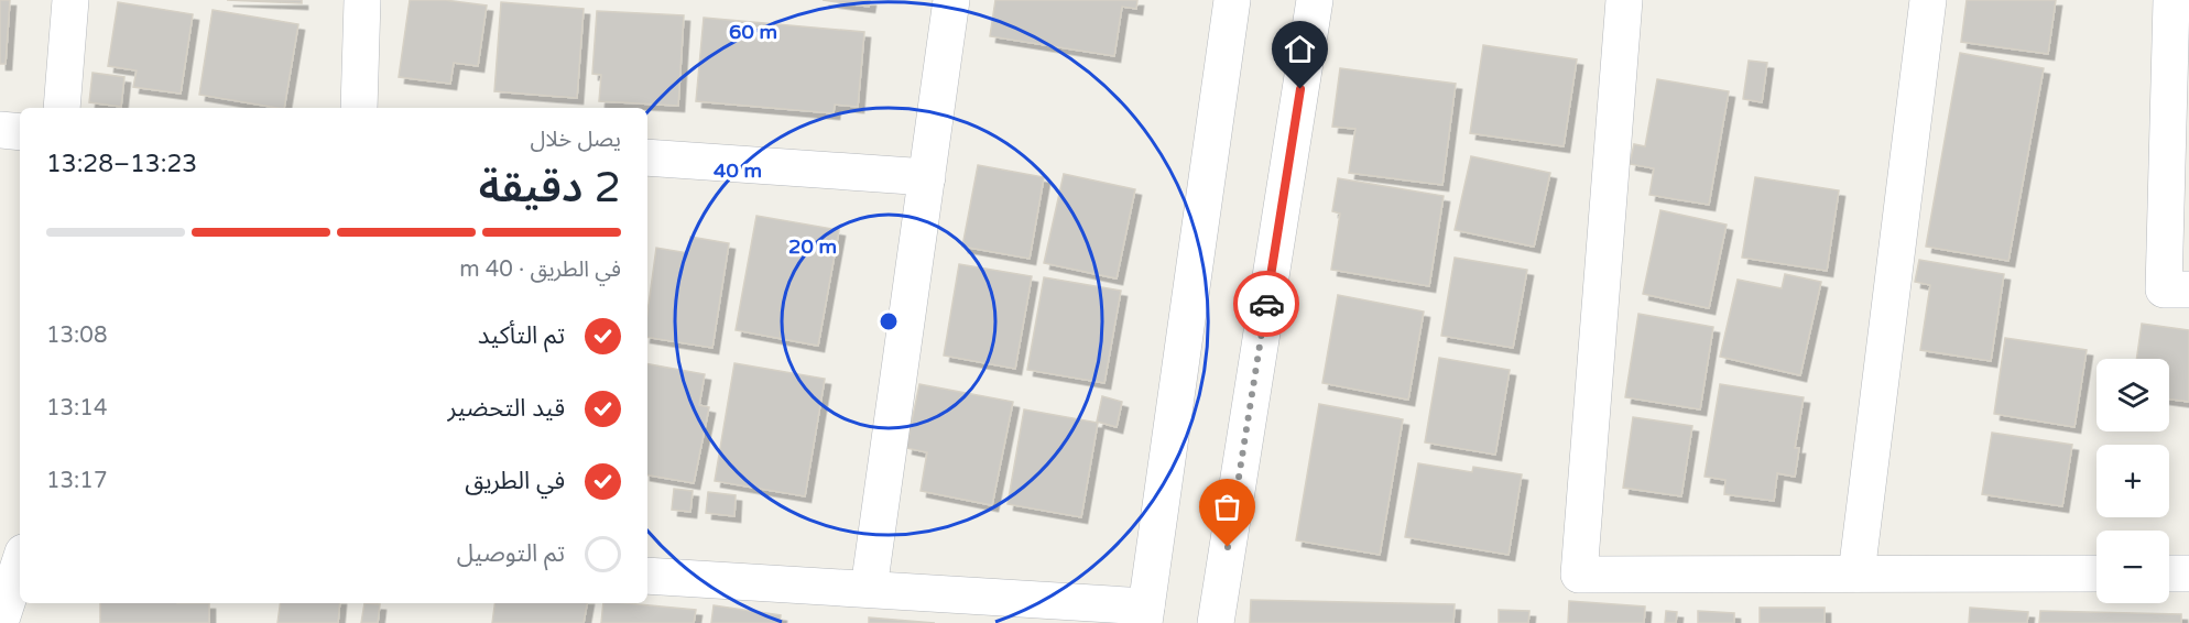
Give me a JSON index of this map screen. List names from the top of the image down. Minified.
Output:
{"page":{"heading":["2 دقيقة","يصل خلال","13:23–13:28"],"bar":"في الطريق · 40 m","list":[["تم التأكيد","13:08"],["قيد التحضير","13:14"],["في الطريق","13:17"],"تم التوصيل"],"map_buttons":["+","−"]},"rings":["60 m","40 m","20 m"]}
